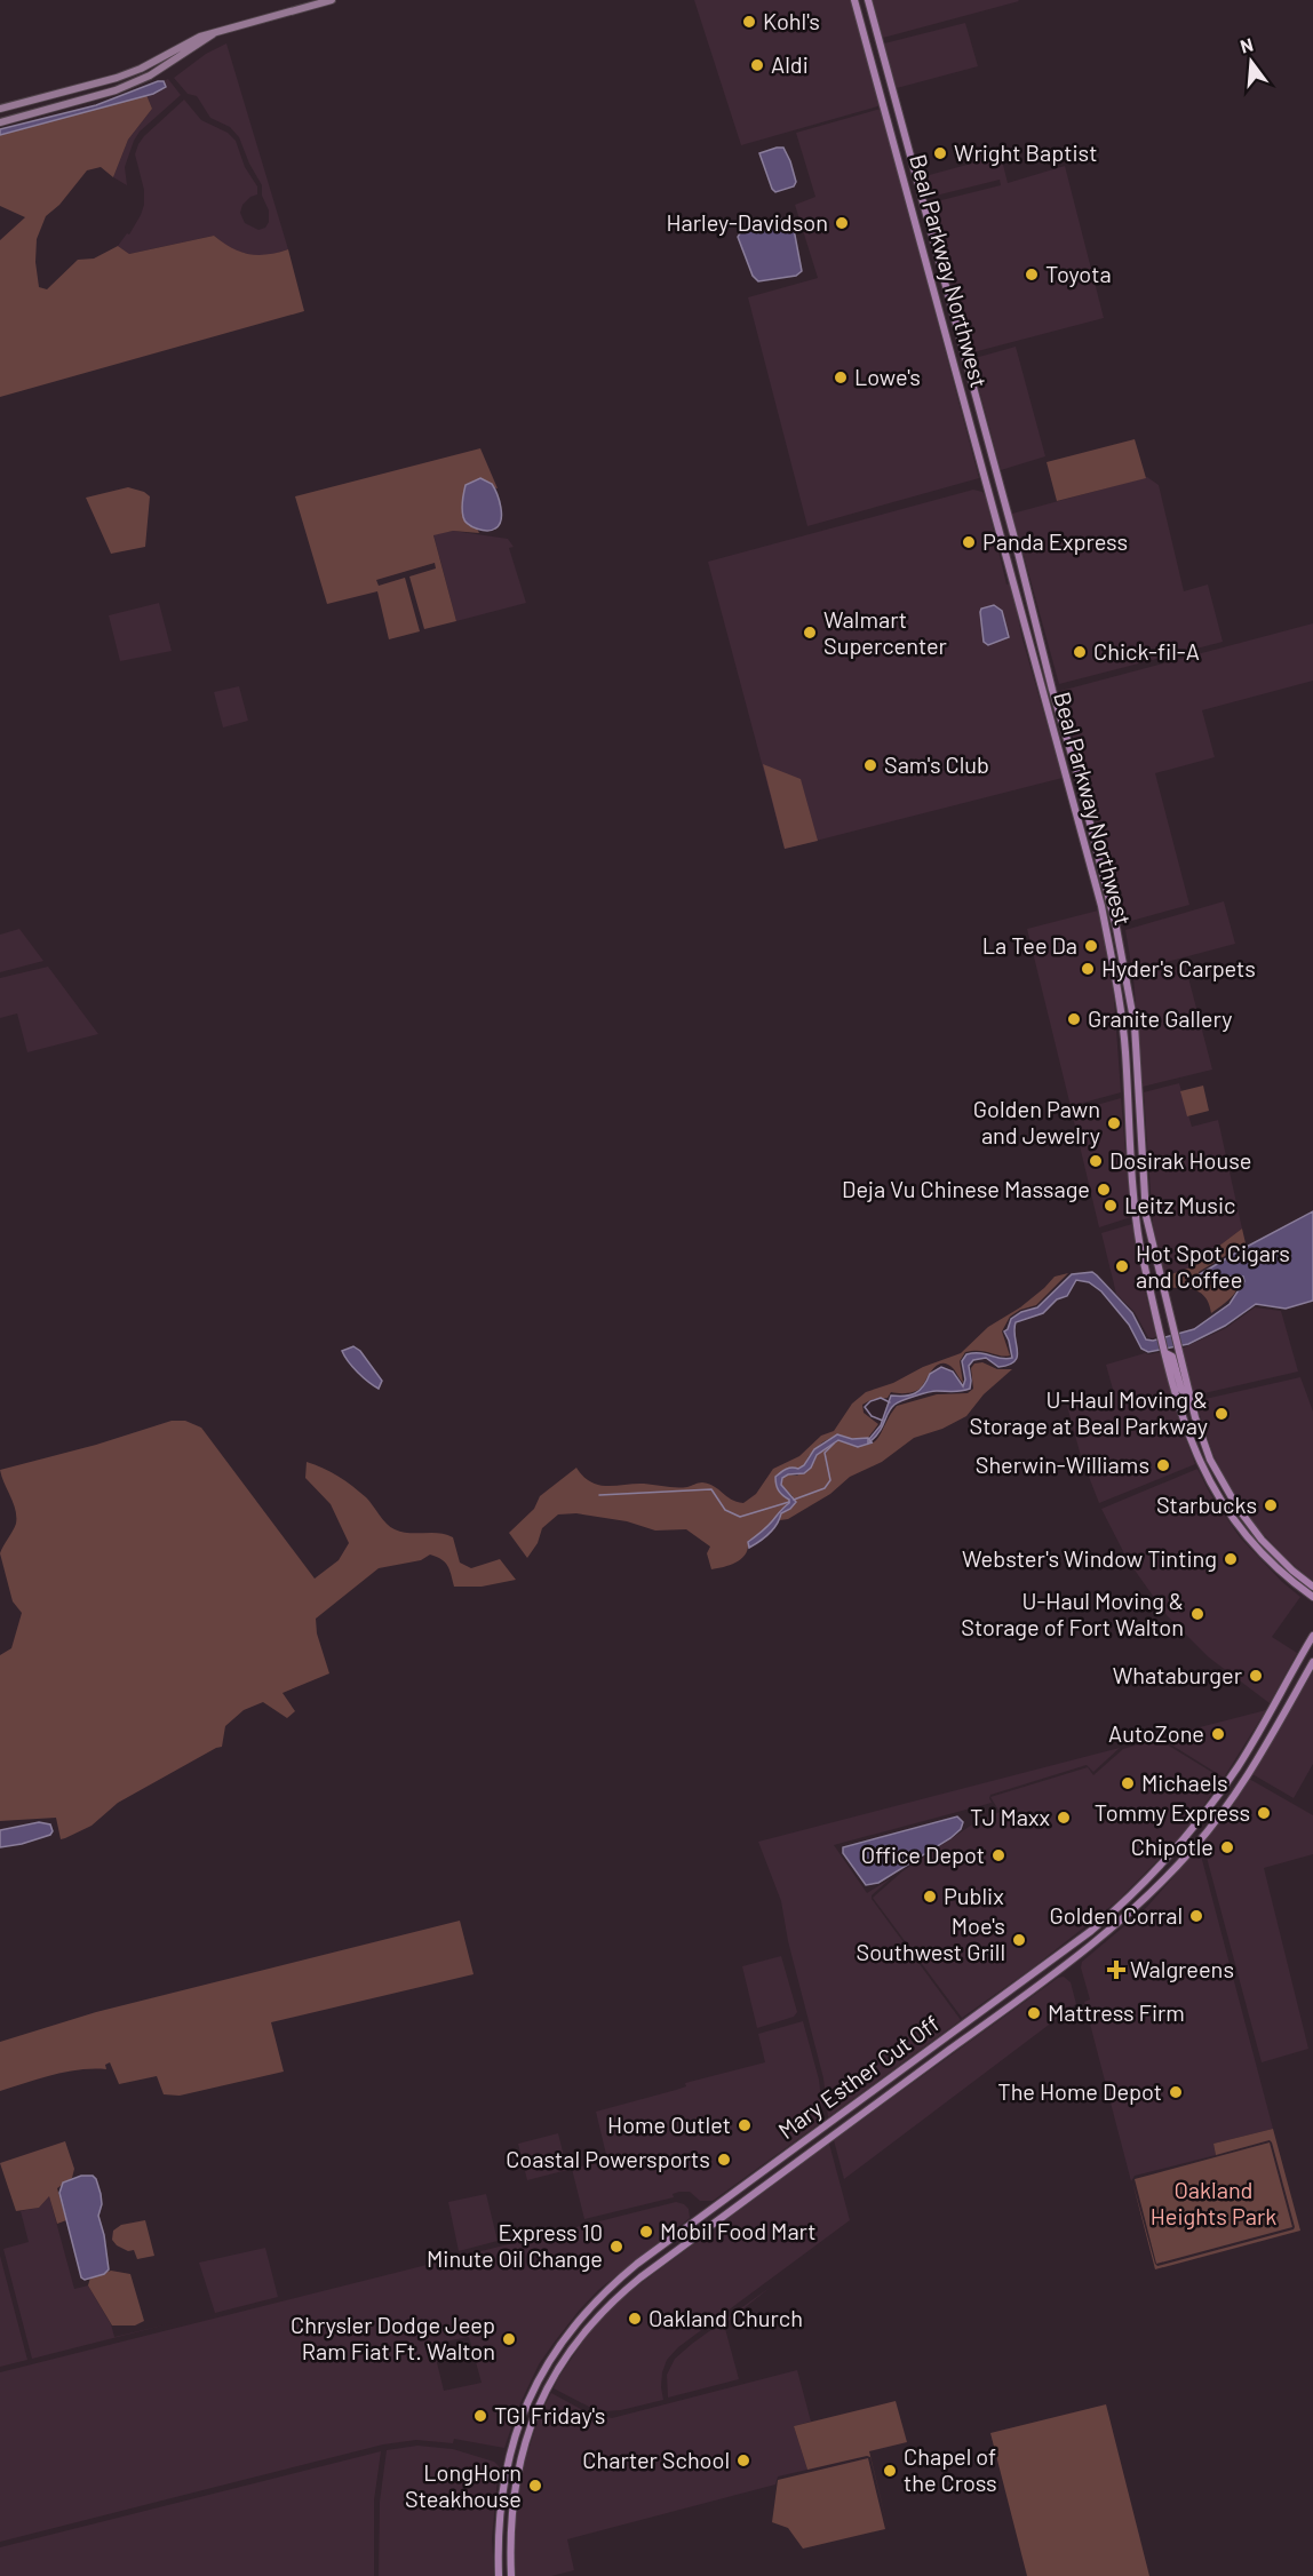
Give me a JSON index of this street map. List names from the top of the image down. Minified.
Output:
{"streets":{"main road":["Beal Parkway Northwest","Mary Esther Cut Off"]},"parks":["Oakland Heights Park"],"places":{"other":["Kohl's","Aldi","Wright Baptist","Harley-Davidson","Toyota","Lowe's","Panda Express","Walmart Supercenter","Chick-fil-A","Sam's Club","La Tee Da","Hyder's Carpets","Granite Gallery","Golden Pawn and Jewelry","Dosirak House","Deja Vu Chinese Massage","Leitz Music","Hot Spot Cigars and Coffee","U-Haul Moving & Storage at Beal Parkway","Sherwin-Williams","Starbucks","Webster's Window Tinting","U-Haul Moving & Storage of Fort Walton","Whataburger","AutoZone","Michaels","Tommy Express","TJ Maxx","Chipotle","Office Depot","Publix","Golden Corral","Moe's Southwest Grill","Mattress Firm","The Home Depot","Home Outlet","Coastal Powersports","Mobil Food Mart","Express 10 Minute Oil Change","Oakland Church","Chrysler Dodge Jeep Ram Fiat Ft. Walton","TGI Friday's","Charter School","Chapel of the Cross","LongHorn Steakhouse"],"health":["Walgreens"]},"north":"top"}
